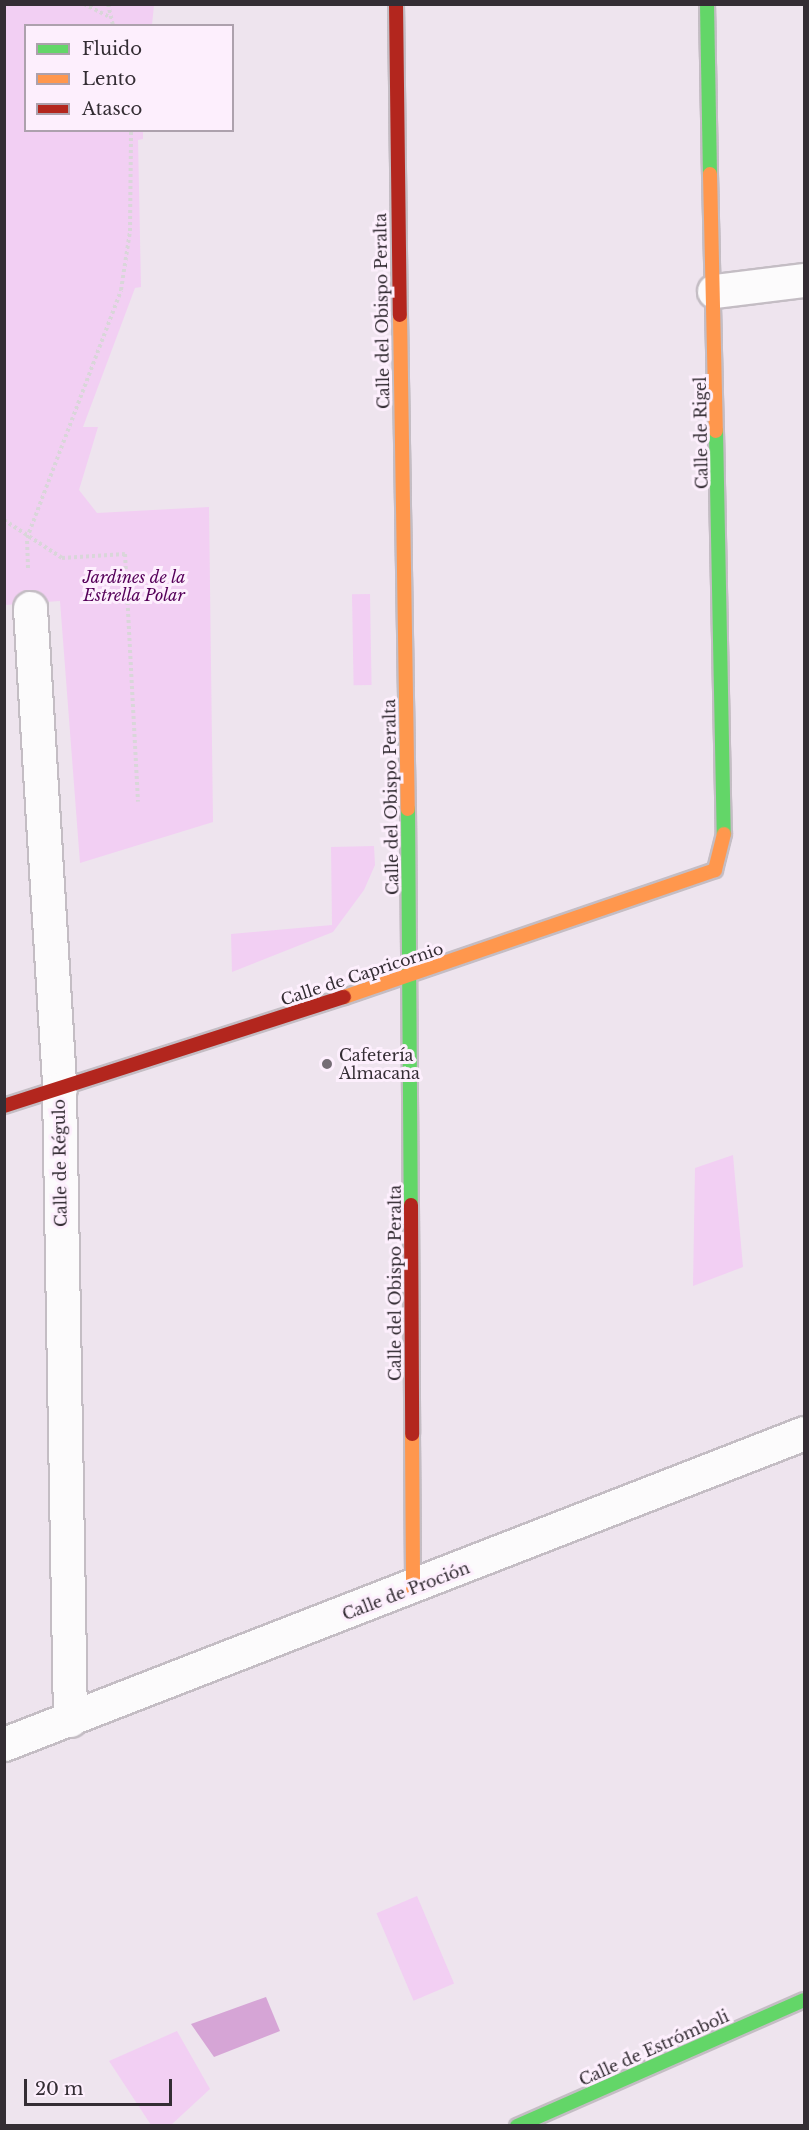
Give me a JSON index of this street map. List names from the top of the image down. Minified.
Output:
{"streets":{"street":["Calle del Obispo Peralta","Calle de Rigel","Calle de Capricornio","Calle de Régulo","Calle de Proción","Calle de Estrómboli"]},"crossings":[["Calle del Obispo Peralta","Calle de Capricornio"],["Calle del Obispo Peralta","Calle de Proción"],["Calle de Rigel","Calle de Capricornio"],["Calle de Capricornio","Calle de Régulo"],["Calle de Régulo","Calle de Proción"]],"parks":["Jardines de la Estrella Polar"],"places":["Cafetería Almacana"],"legend":["Fluido","Lento","Atasco"],"scale_bar":"20 m"}
